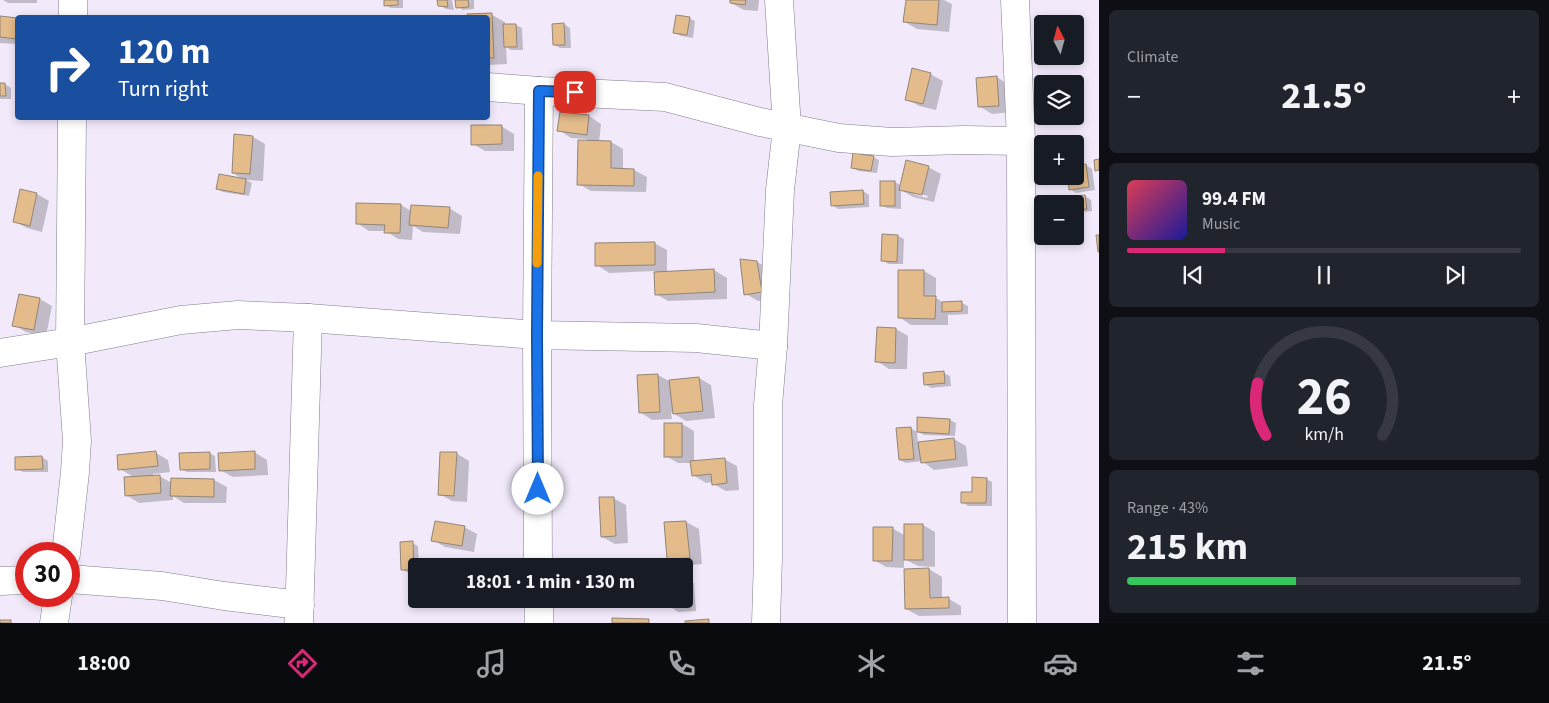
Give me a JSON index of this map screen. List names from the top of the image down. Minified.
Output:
{"north":"top","page":{"tile":["Climate",["Range · 43%","215 km"]],"map_buttons":["+","−"],"turn":["120 m","Turn right"],"heat":["−","21.5°","+"],"song":["99.4 FM","Music"],"limit":"30","trip":"18:01 · 1 min · 130 m","tabs":["18:00","21.5°"],"gauge":["26","km/h"]}}
